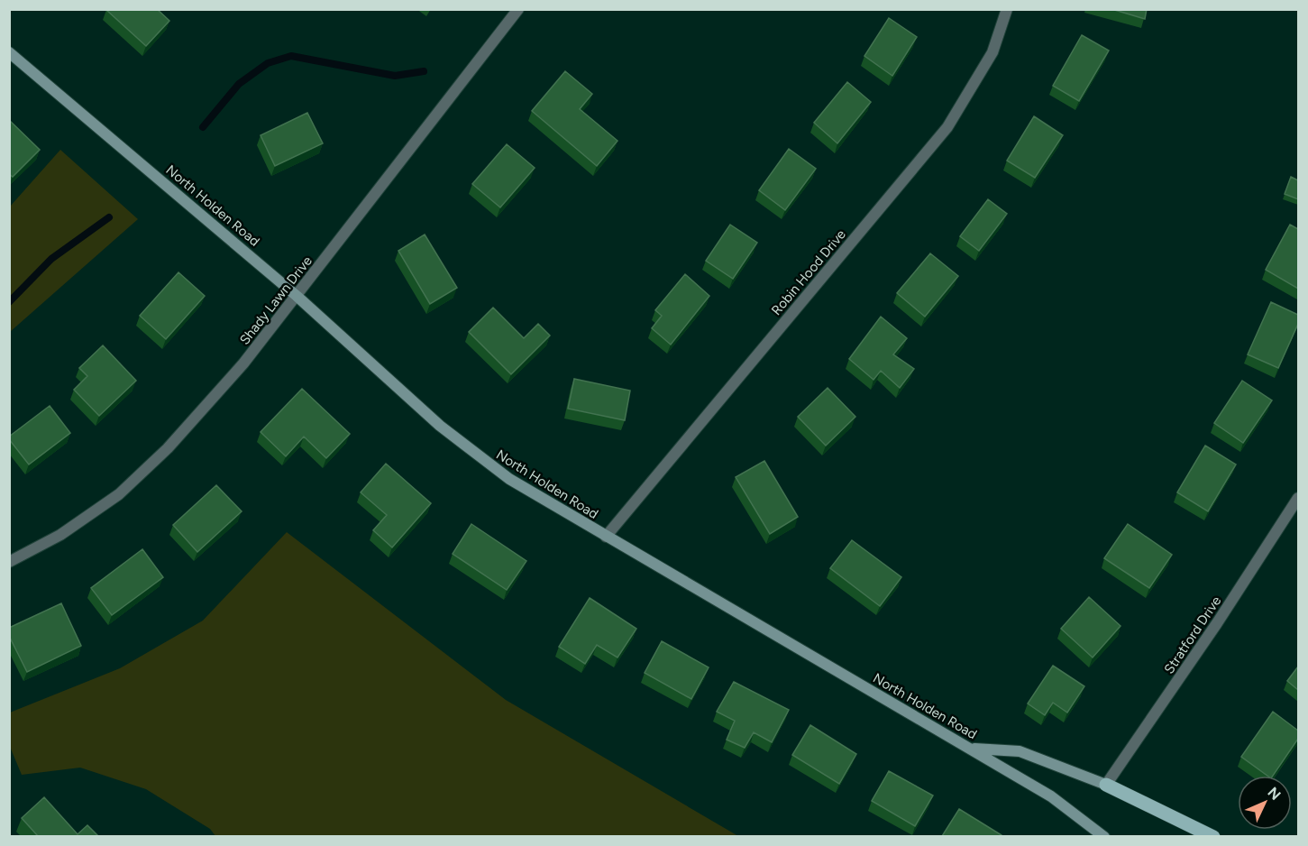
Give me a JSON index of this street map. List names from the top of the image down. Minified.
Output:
{"streets":{"main road":["North Holden Road"],"street":["Robin Hood Drive","Shady Lawn Drive","Stratford Drive"]},"crossings":[["North Holden Road","Robin Hood Drive"],["North Holden Road","Shady Lawn Drive"]],"north":"top right"}
